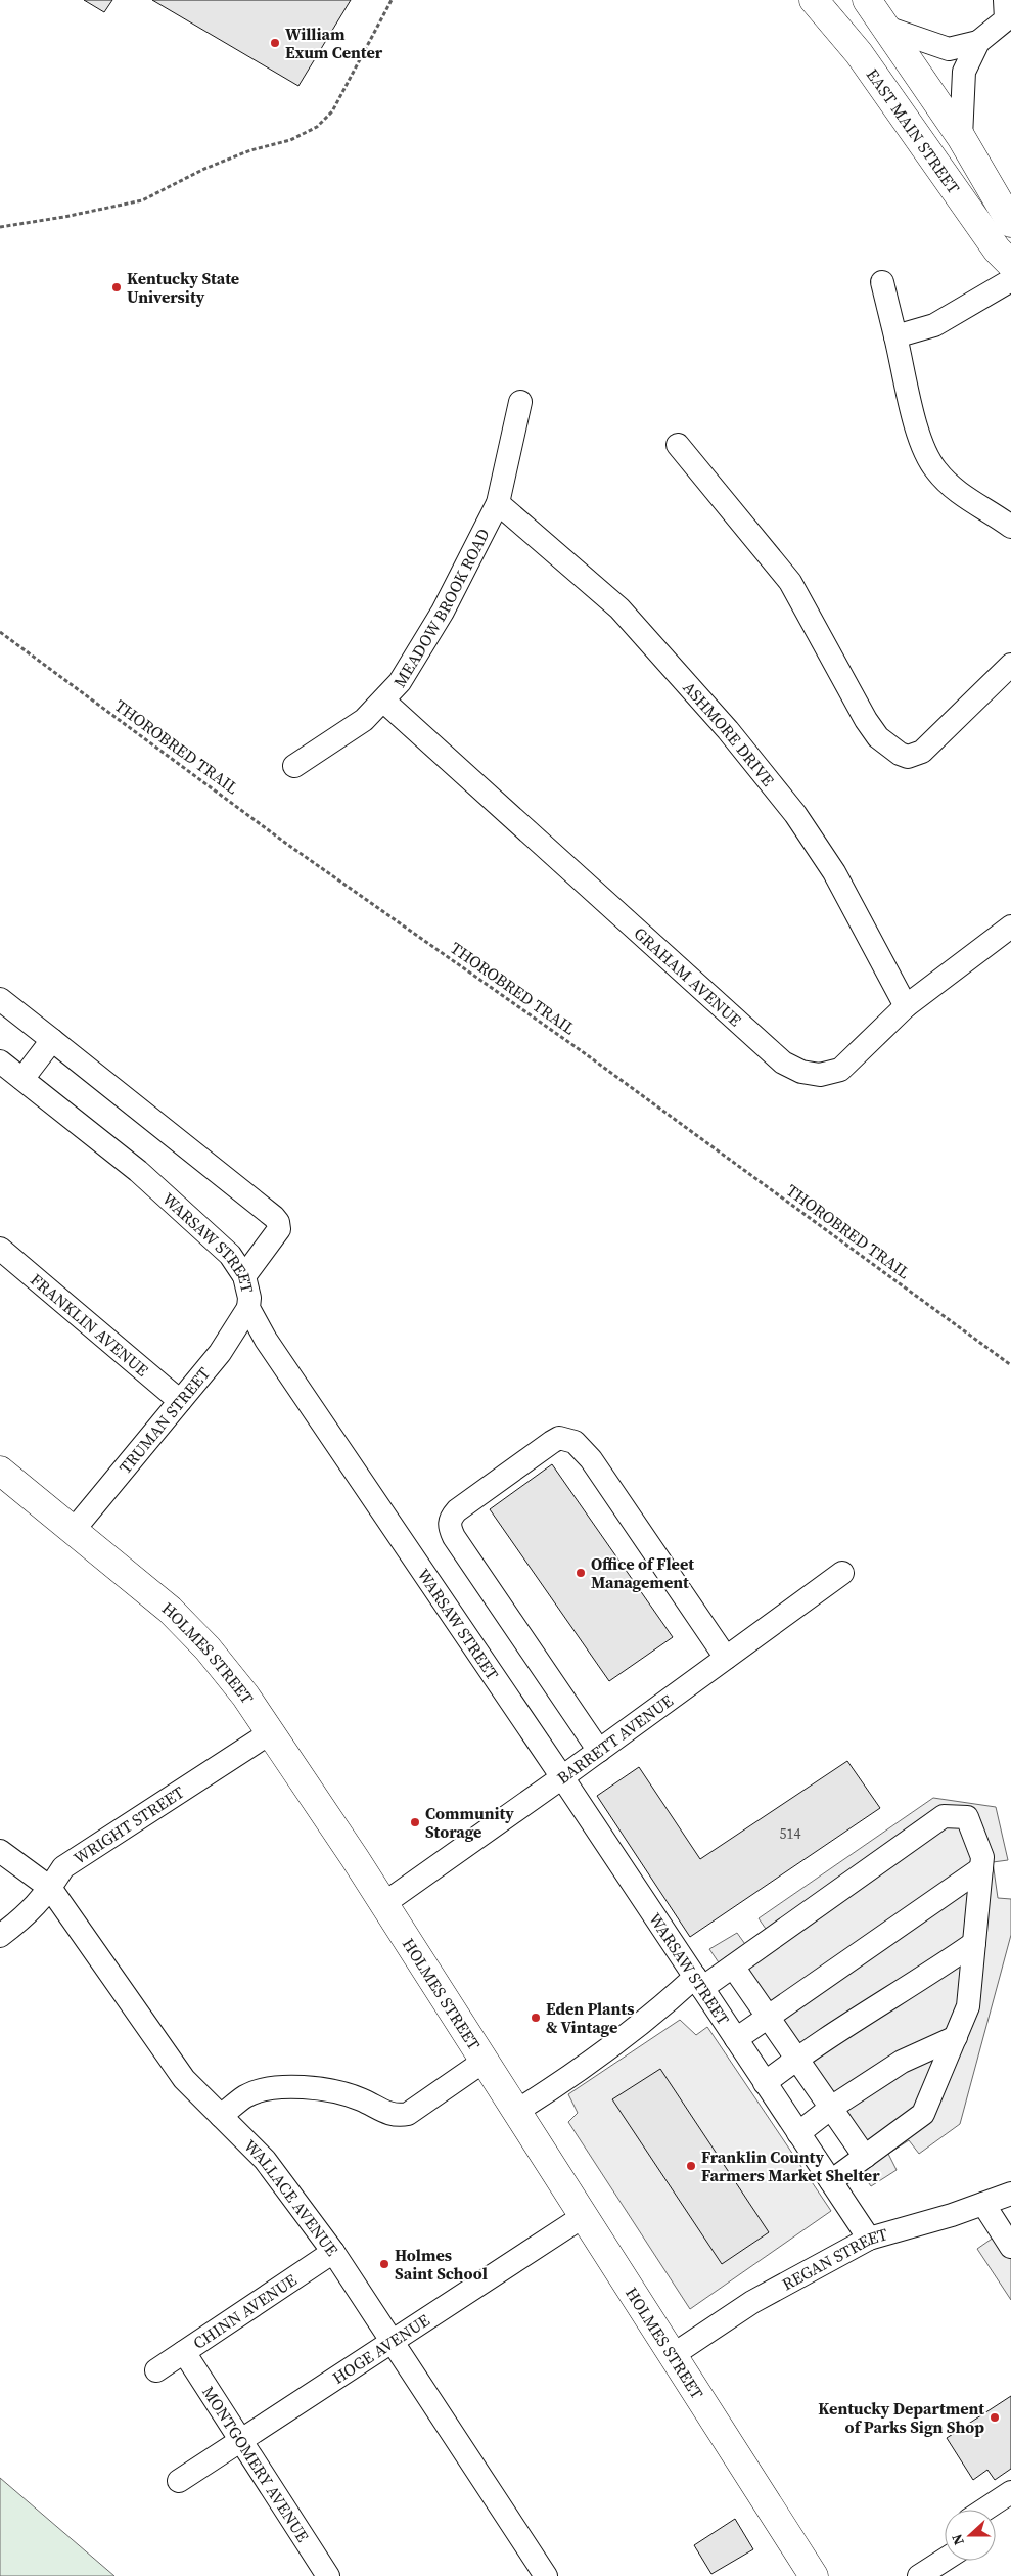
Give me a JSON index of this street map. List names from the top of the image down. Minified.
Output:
{"streets":{"main road":["EAST MAIN STREET","HOLMES STREET"],"street":["MEADOW BROOK ROAD","ASHMORE DRIVE","GRAHAM AVENUE","WARSAW STREET","FRANKLIN AVENUE","TRUMAN STREET","BARRETT AVENUE","WRIGHT STREET","WALLACE AVENUE","REGAN STREET","CHINN AVENUE","HOGE AVENUE","MONTGOMERY AVENUE"],"path":["THOROBRED TRAIL"]},"crossings":[["MEADOW BROOK ROAD","ASHMORE DRIVE"],["MEADOW BROOK ROAD","GRAHAM AVENUE"],["ASHMORE DRIVE","GRAHAM AVENUE"],["WARSAW STREET","TRUMAN STREET"],["WARSAW STREET","BARRETT AVENUE"],["WARSAW STREET","REGAN STREET"],["FRANKLIN AVENUE","TRUMAN STREET"],["TRUMAN STREET","HOLMES STREET"],["HOLMES STREET","BARRETT AVENUE"],["HOLMES STREET","WRIGHT STREET"],["HOLMES STREET","REGAN STREET"],["HOLMES STREET","HOGE AVENUE"],["WRIGHT STREET","WALLACE AVENUE"],["WALLACE AVENUE","CHINN AVENUE"],["WALLACE AVENUE","HOGE AVENUE"],["CHINN AVENUE","MONTGOMERY AVENUE"],["HOGE AVENUE","MONTGOMERY AVENUE"]],"places":["William Exum Center","Kentucky State University","Office of Fleet Management","Community Storage","Eden Plants & Vintage","Franklin County Farmers Market Shelter","Holmes Saint School","Kentucky Department of Parks Sign Shop"],"house_numbers":["514"],"north":"left"}
